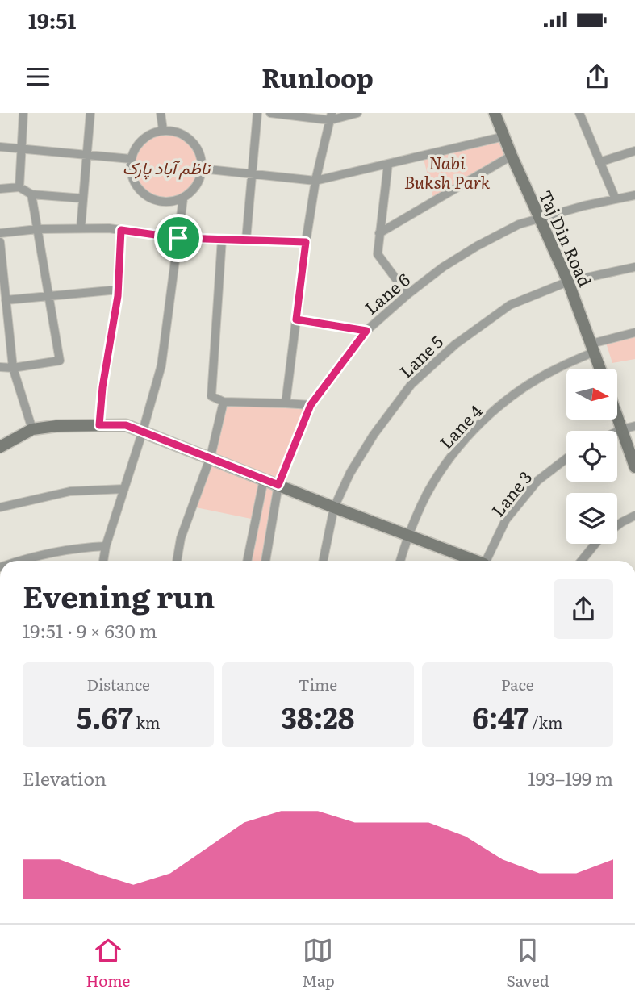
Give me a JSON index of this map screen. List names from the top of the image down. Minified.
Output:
{"streets":{"street":["Taj Din Road","Lane 6","Lane 5","Lane 4","Lane 3"]},"crossings":[["Taj Din Road","Lane 6"],["Taj Din Road","Lane 5"],["Taj Din Road","Lane 4"]],"parks":["Nabi Buksh Park","ناظم آباد پارک"],"north":"right","page":{"status":"19:51","header":"Runloop","heading":["Evening run","19:51 · 9 × 630 m"],"stats":[["Distance","5.67 km"],["Time","38:28"],["Pace","6:47 /km"]],"chart":["Elevation","193–199 m"],"tabs":["Home","Map","Saved"]}}
